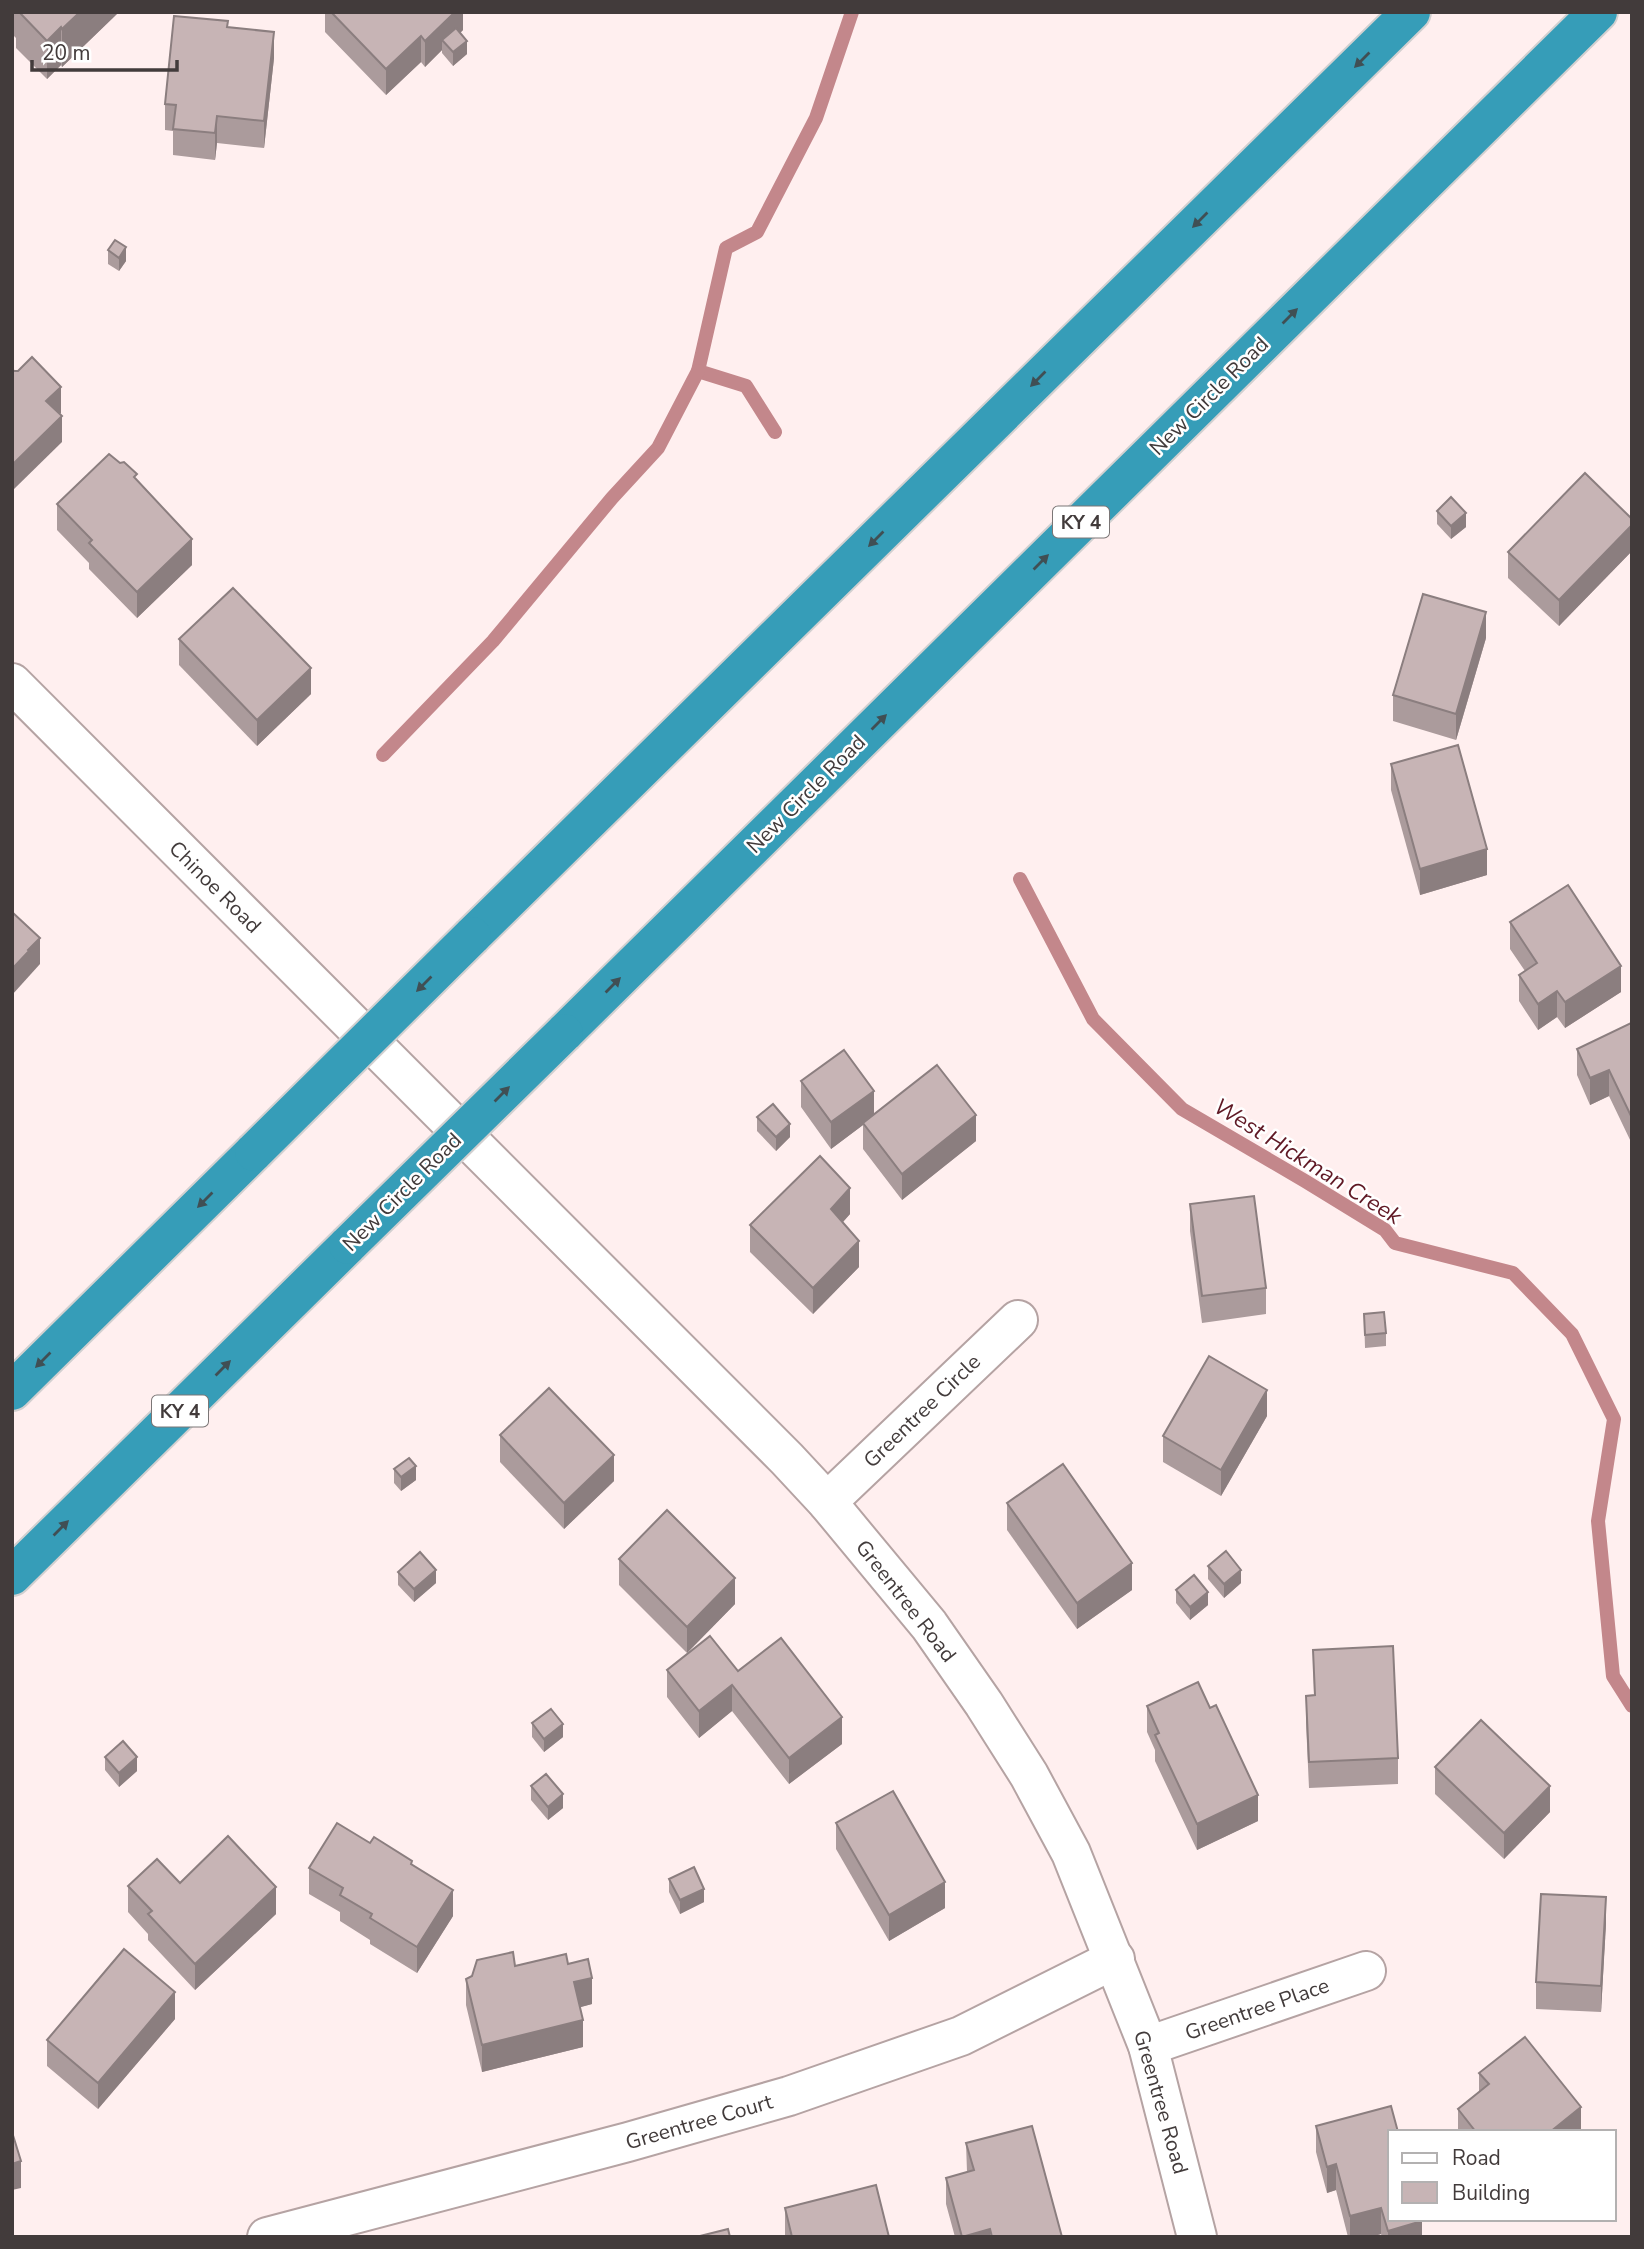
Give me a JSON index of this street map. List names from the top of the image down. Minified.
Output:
{"streets":{"highway":["New Circle Road","KY 4"],"street":["Chinoe Road","Greentree Circle","Greentree Road","Greentree Place","Greentree Court"]},"crossings":[["Chinoe Road","Greentree Road"],["Greentree Circle","Greentree Road"],["Greentree Road","Greentree Place"],["Greentree Road","Greentree Court"]],"water":["West Hickman Creek"],"legend":["Road","Building"],"scale_bar":"20 m"}
